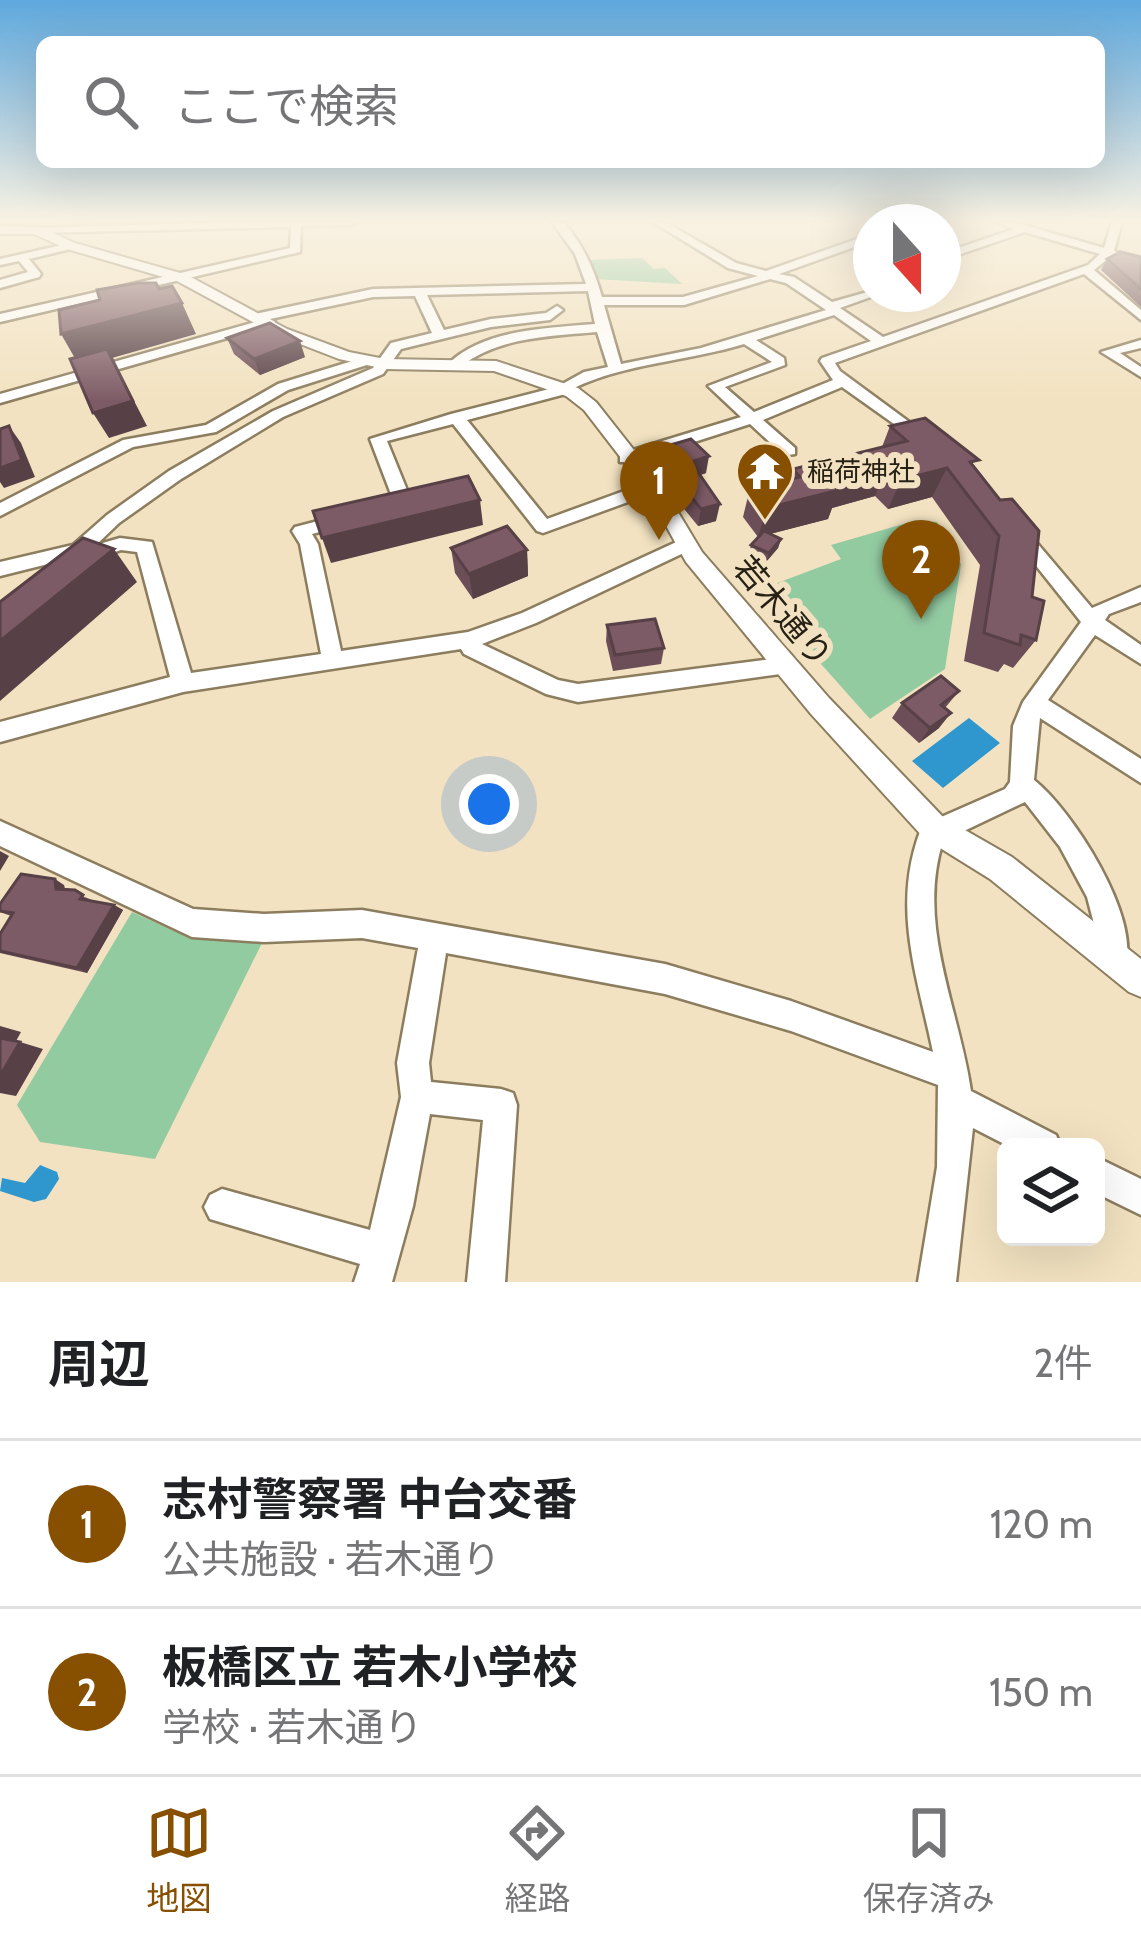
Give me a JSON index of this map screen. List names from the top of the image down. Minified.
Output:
{"streets":{"street":["若木通り"]},"places":{"temple":["稲荷神社"]},"north":"bottom","page":{"search":"ここで検索","pins":["1","2"],"heading":["周辺","2件"],"list":[{"mark":"1","name":"志村警察署 中台交番","note":"公共施設 · 若木通り","value":"120 m"},{"mark":"2","name":"板橋区立 若木小学校","note":"学校 · 若木通り","value":"150 m"}],"nav":["地図","経路","保存済み"]}}
